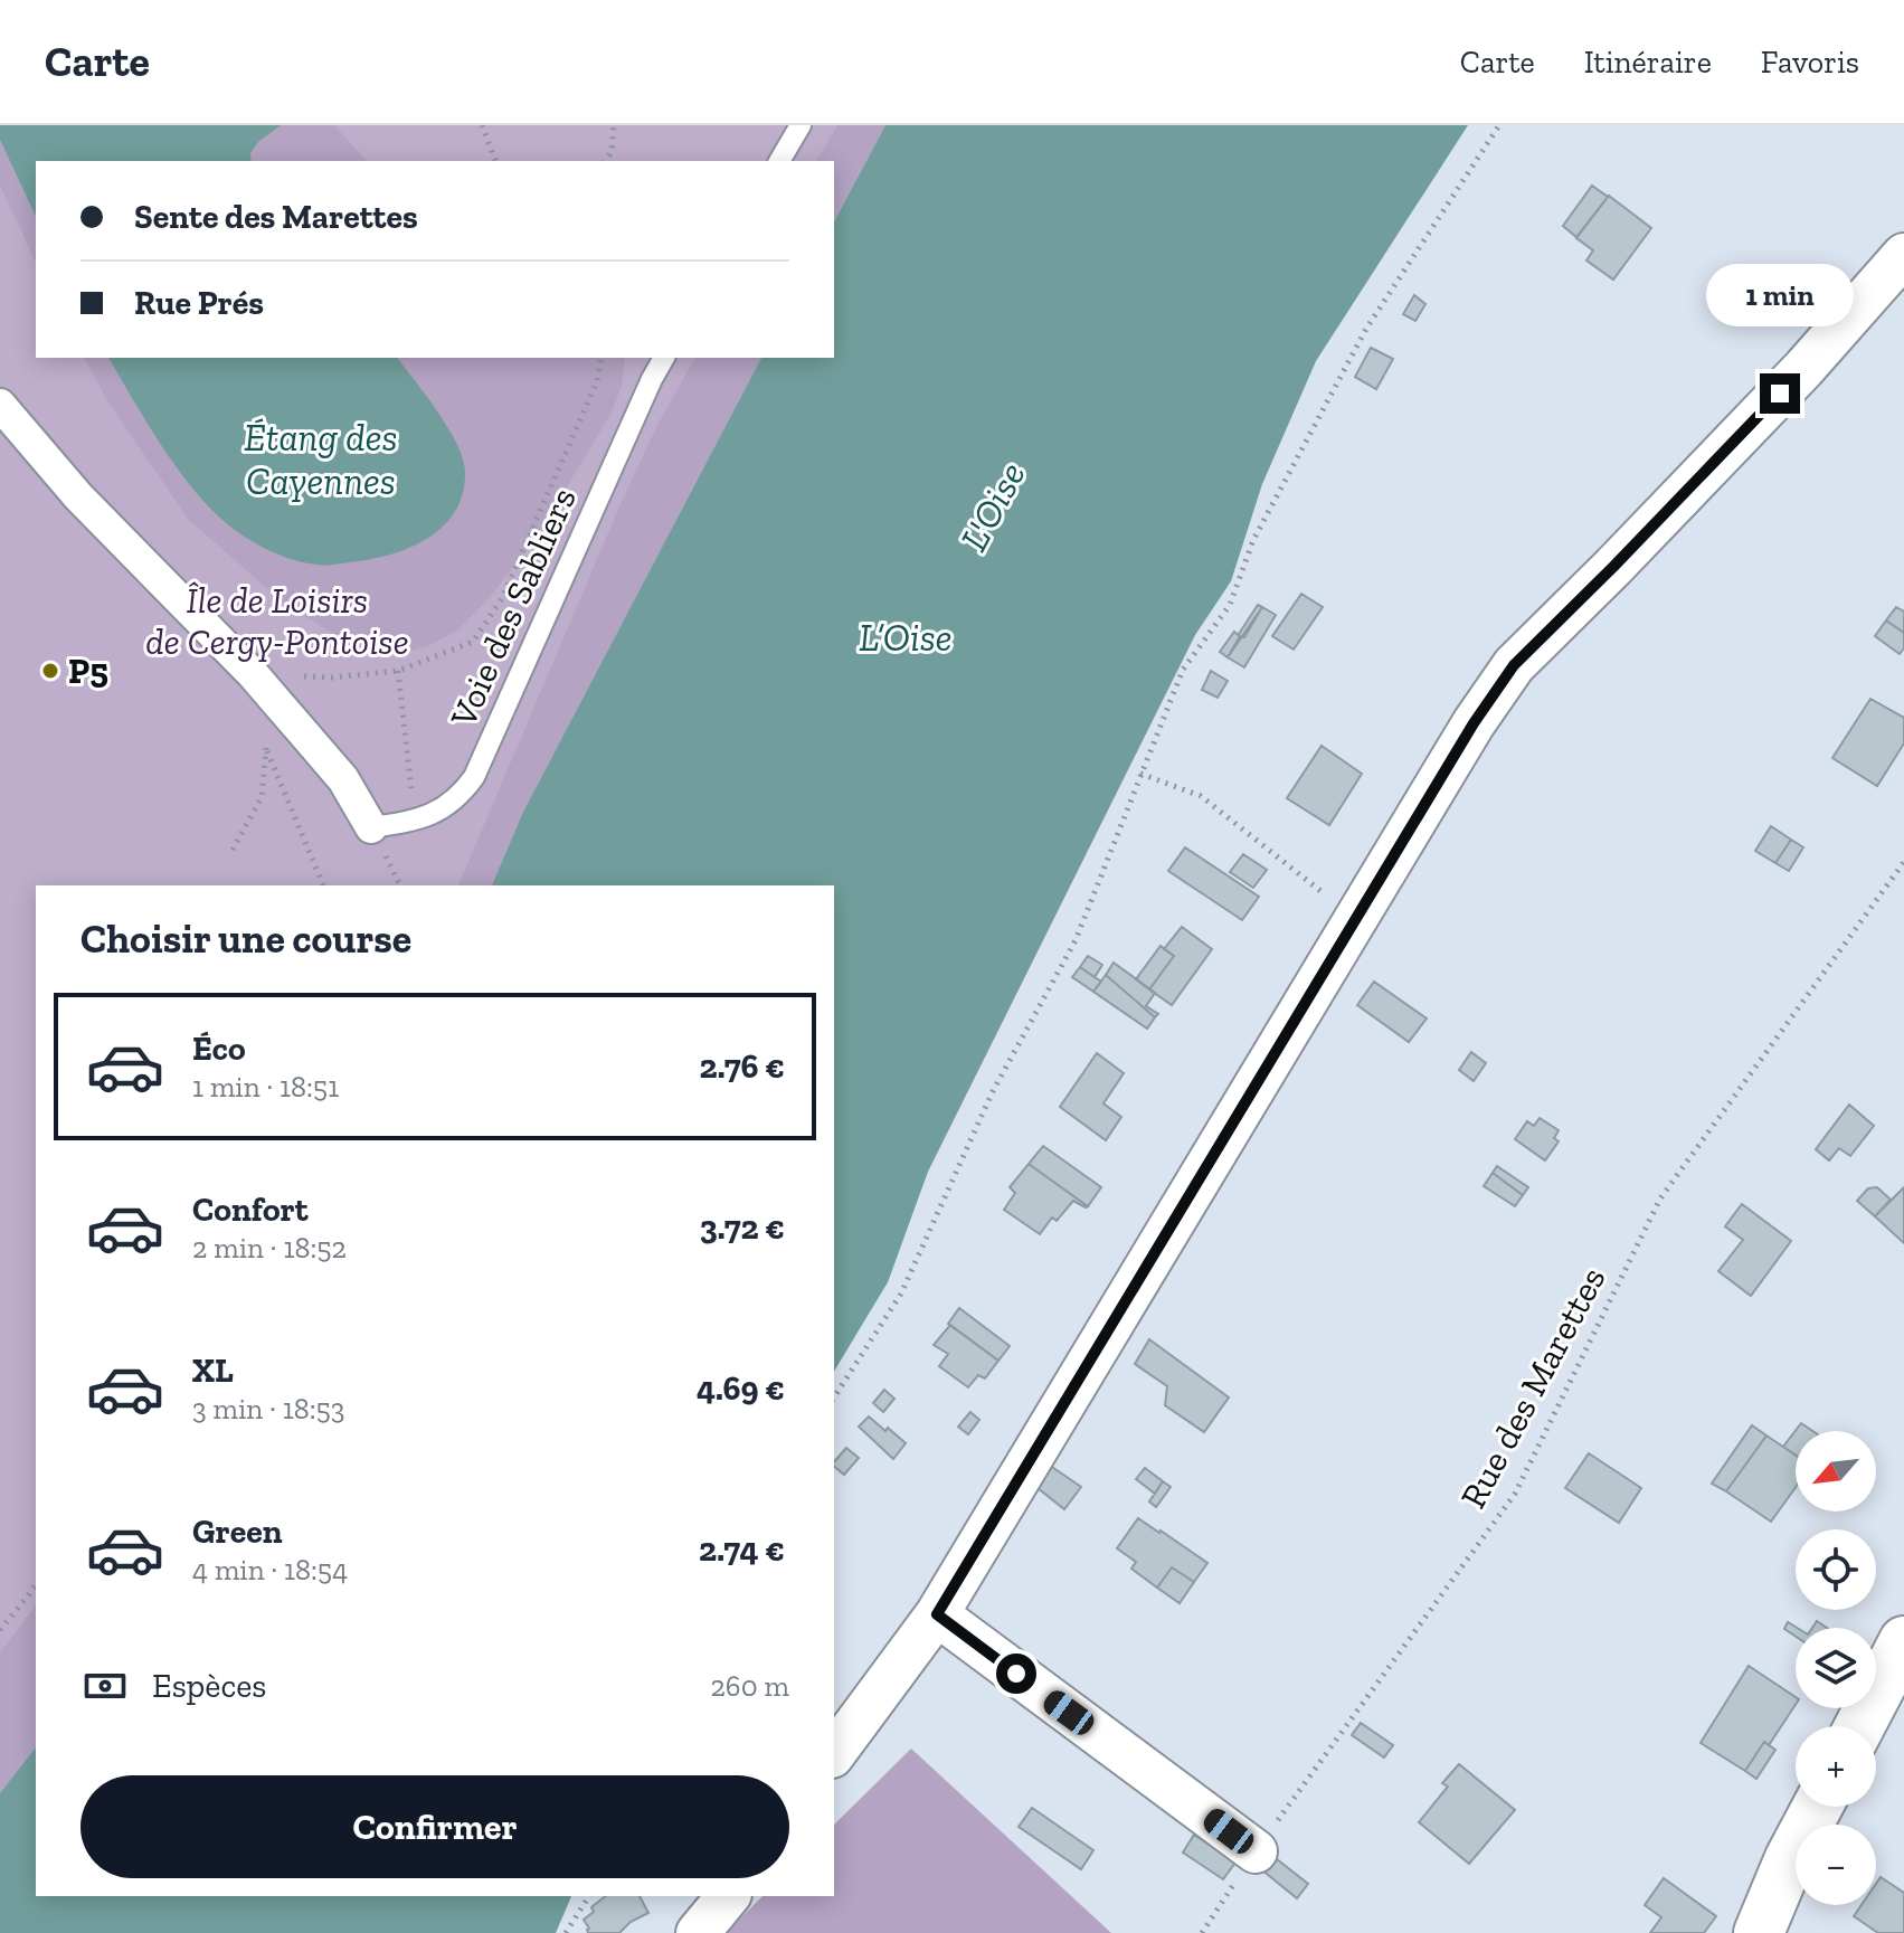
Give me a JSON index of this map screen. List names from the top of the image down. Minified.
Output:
{"streets":{"lane":["Voie des Sabliers"],"path":["Rue des Marettes"]},"water":["Étang des Cayennes","L'Oise","L’Oise"],"parks":["Île de Loisirs de Cergy-Pontoise"],"places":["P5"],"north":"bottom left","page":{"header":"Carte","nav":["Carte","Itinéraire","Favoris"],"banner":["Sente des Marettes","Rue Prés"],"bubble":"1 min","heading":"Choisir une course","list":[{"name":"Éco","note":"1 min · 18:51","value":"2.76 €"},{"name":"Confort","note":"2 min · 18:52","value":"3.72 €"},{"name":"XL","note":"3 min · 18:53","value":"4.69 €"},{"name":"Green","note":"4 min · 18:54","value":"2.74 €"}],"map_buttons":["+","−"],"pay":["Espèces","260 m"],"buttons":"Confirmer"}}
